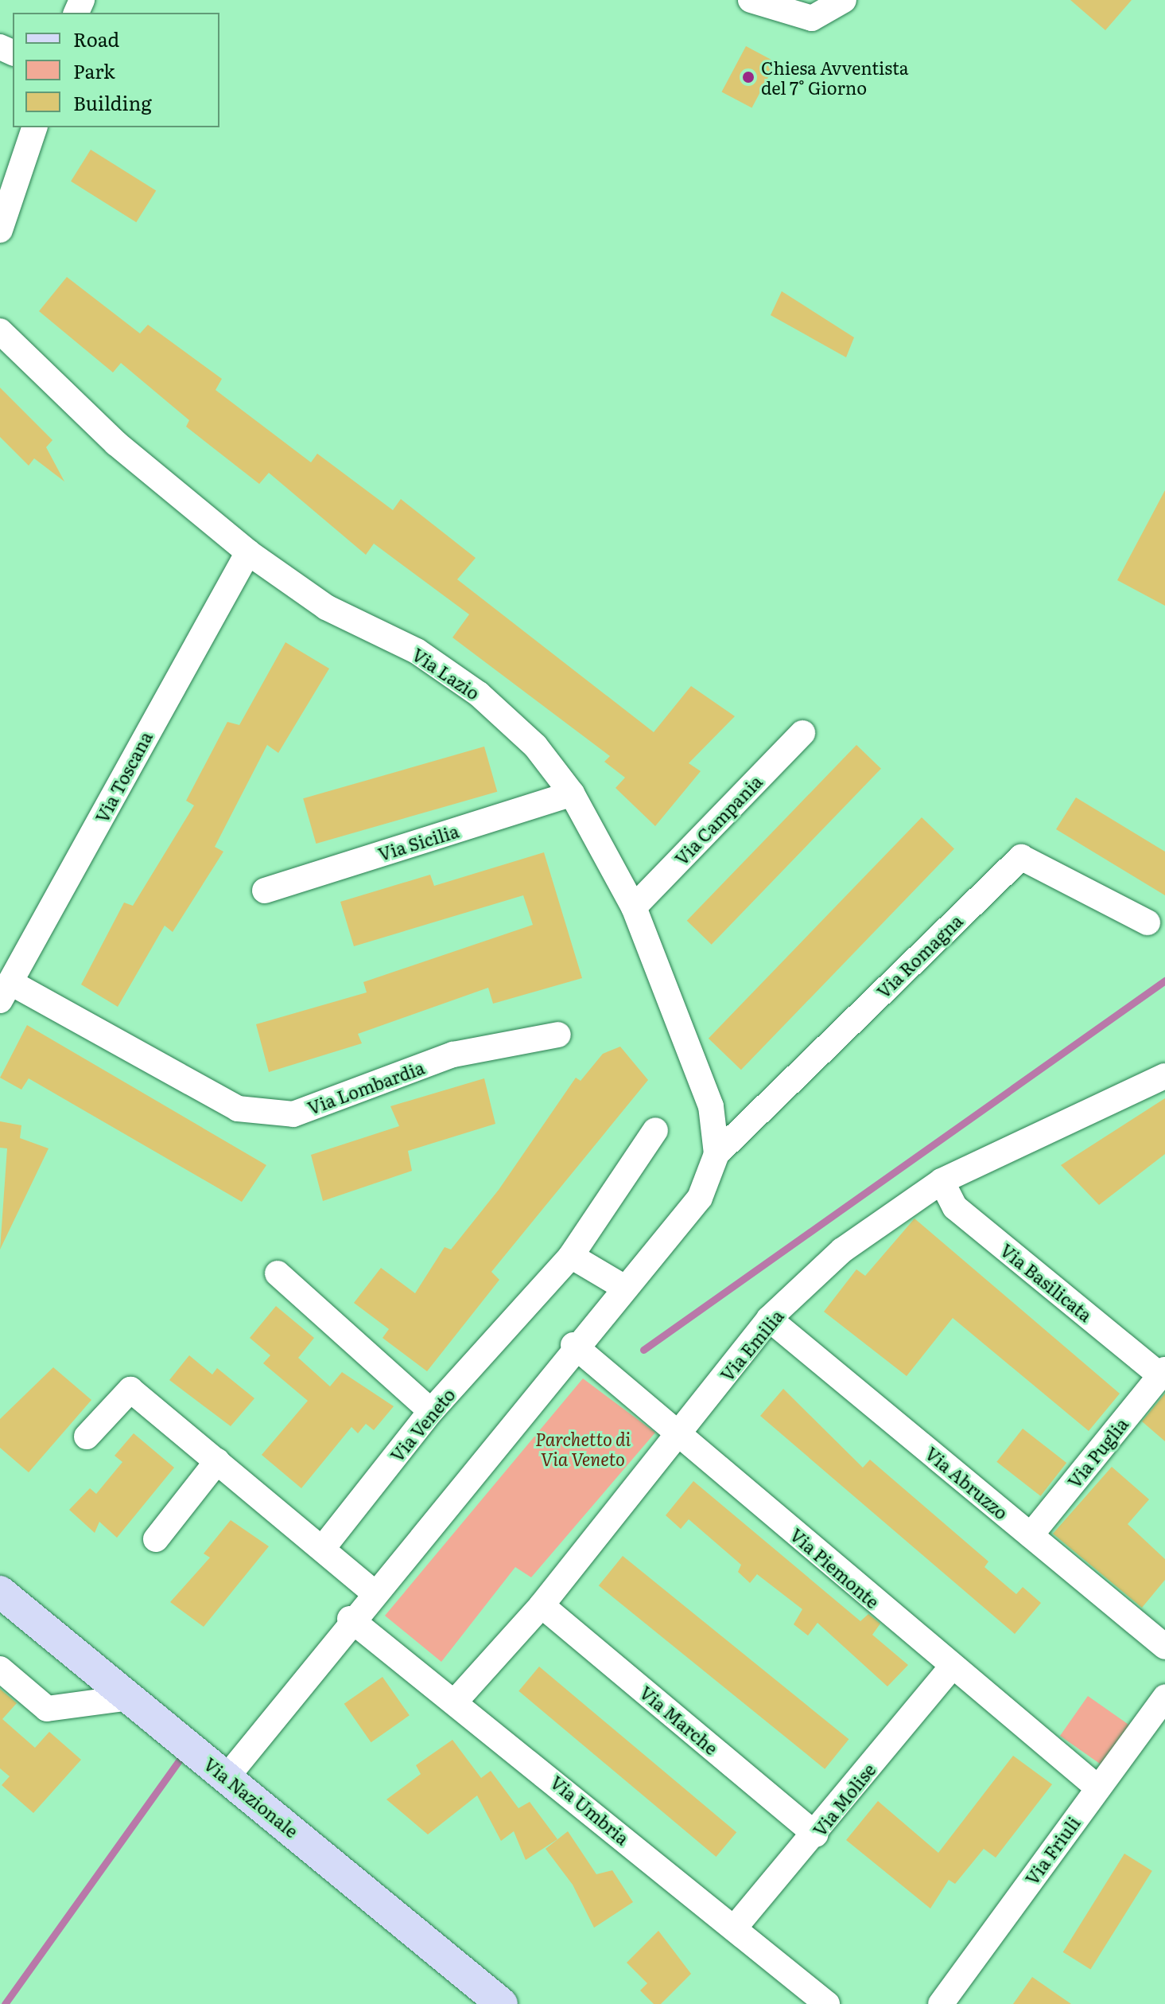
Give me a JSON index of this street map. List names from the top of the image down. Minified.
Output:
{"streets":{"main road":["Via Nazionale"],"street":["Via Lazio","Via Toscana","Via Campania","Via Sicilia","Via Romagna","Via Lombardia","Via Basilicata","Via Emilia","Via Veneto","Via Puglia","Via Abruzzo","Via Piemonte","Via Marche","Via Molise","Via Umbria","Via Friuli"]},"crossings":[["Via Lazio","Via Toscana"],["Via Lazio","Via Campania"],["Via Lazio","Via Sicilia"],["Via Lazio","Via Romagna"],["Via Toscana","Via Lombardia"],["Via Basilicata","Via Emilia"],["Via Basilicata","Via Puglia"],["Via Emilia","Via Abruzzo"],["Via Emilia","Via Piemonte"],["Via Emilia","Via Marche"],["Via Emilia","Via Umbria"],["Via Puglia","Via Abruzzo"],["Via Piemonte","Via Molise"],["Via Piemonte","Via Friuli"],["Via Marche","Via Molise"],["Via Molise","Via Umbria"]],"parks":["Parchetto di Via Veneto"],"places":["Chiesa Avventista del 7° Giorno"],"legend":["Road","Park","Building"]}
